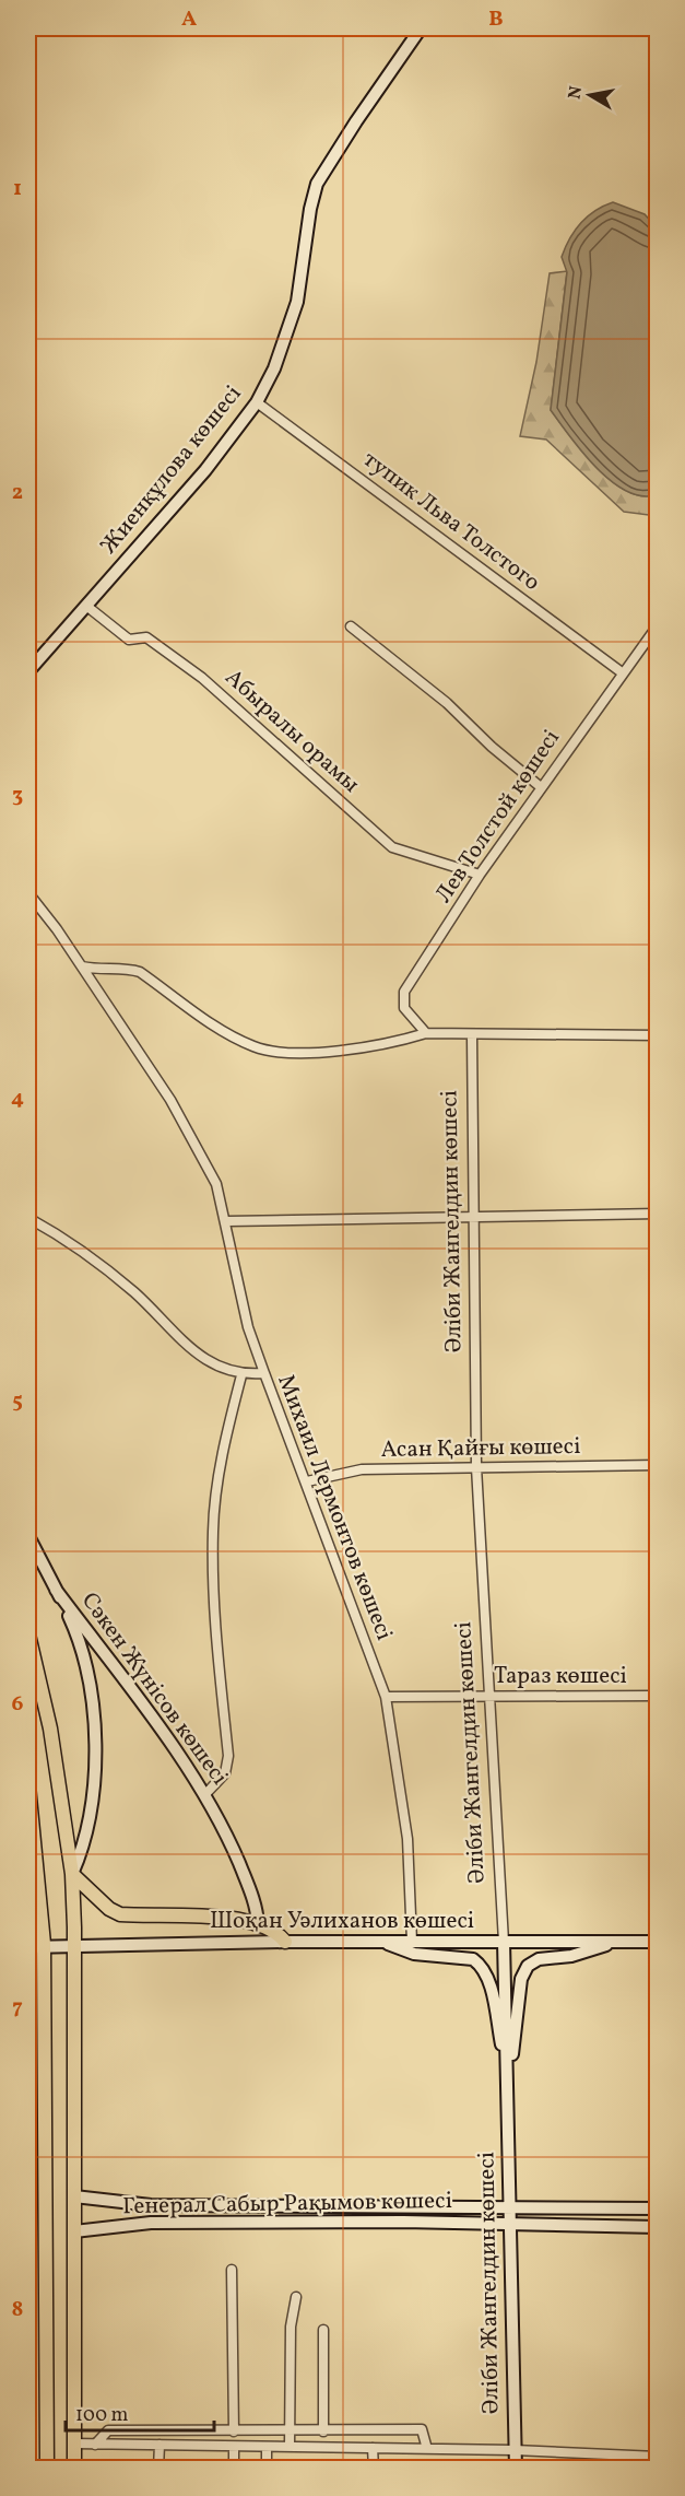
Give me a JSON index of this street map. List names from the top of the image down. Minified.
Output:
{"streets":{"street":["Жиенқұлова көшесі","тупик Льва Толстого","Абыралы орамы","Лев Толстой көшесі","Әліби Жангелдин көшесі","Асан Қайғы көшесі","Михаил Лермонтов көшесі","Тараз көшесі","Сәкен Жүнісов көшесі","Шоқан Уәлиханов көшесі","Генерал Сабыр Рақымов көшесі"]},"crossings":[["Жиенқұлова көшесі","тупик Льва Толстого"],["Жиенқұлова көшесі","Абыралы орамы"],["тупик Льва Толстого","Лев Толстой көшесі"],["Абыралы орамы","Лев Толстой көшесі"],["Әліби Жангелдин көшесі","Асан Қайғы көшесі"],["Әліби Жангелдин көшесі","Тараз көшесі"],["Әліби Жангелдин көшесі","Шоқан Уәлиханов көшесі"],["Әліби Жангелдин көшесі","Генерал Сабыр Рақымов көшесі"],["Асан Қайғы көшесі","Михаил Лермонтов көшесі"],["Михаил Лермонтов көшесі","Тараз көшесі"],["Михаил Лермонтов көшесі","Шоқан Уәлиханов көшесі"]],"scale_bar":"100 m","north":"left","grid":{"columns":["A","B"],"rows":["1","2","3","4","5","6","7","8"]}}
